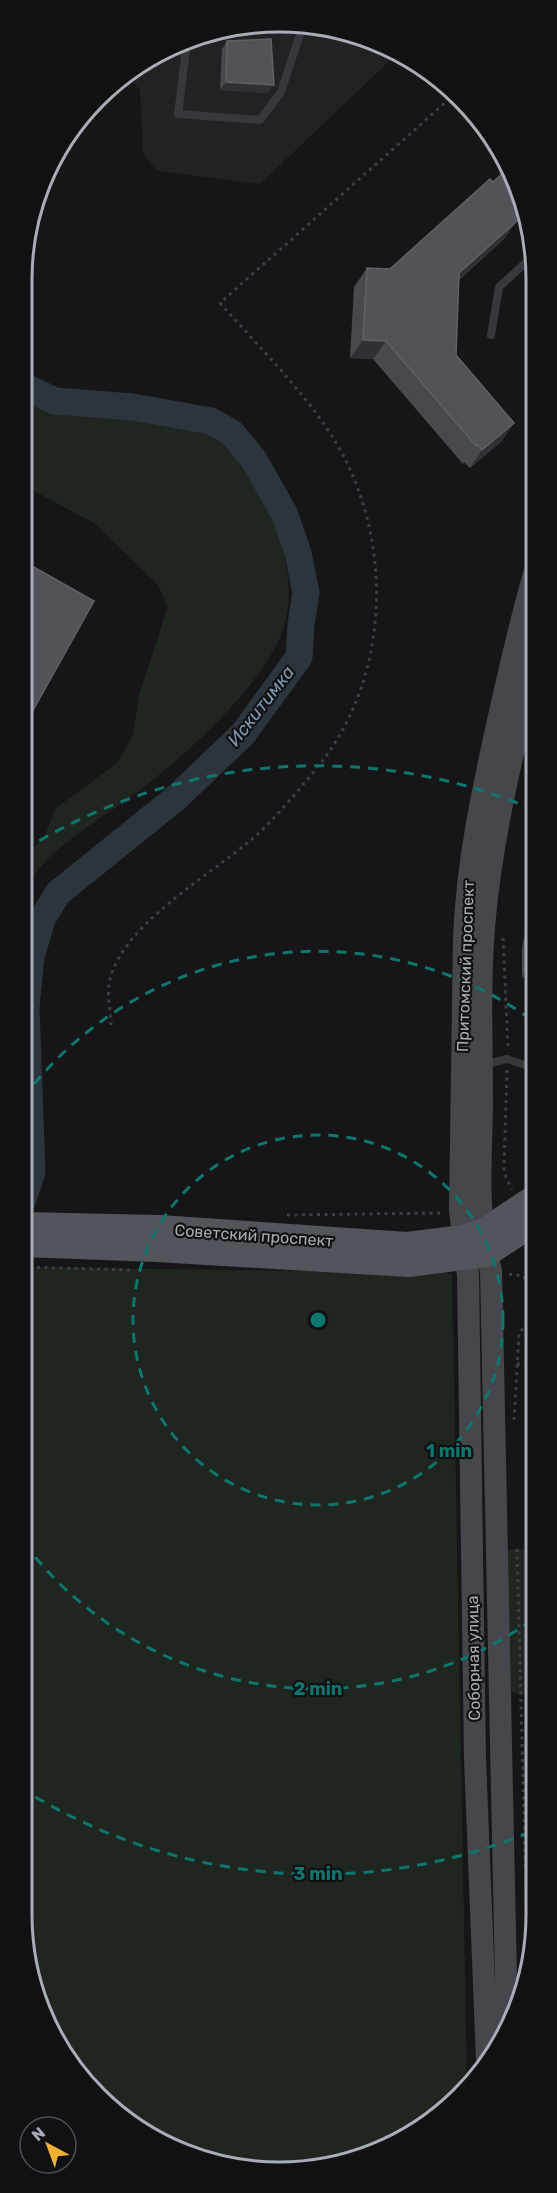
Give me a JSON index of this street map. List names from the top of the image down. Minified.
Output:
{"streets":{"main road":["Притомский проспект","Советский проспект","Соборная улица"]},"crossings":[["Притомский проспект","Советский проспект"],["Притомский проспект","Соборная улица"],["Советский проспект","Соборная улица"]],"water":["Искитимка"],"north":"top left","rings":["1 min","2 min","3 min"]}
